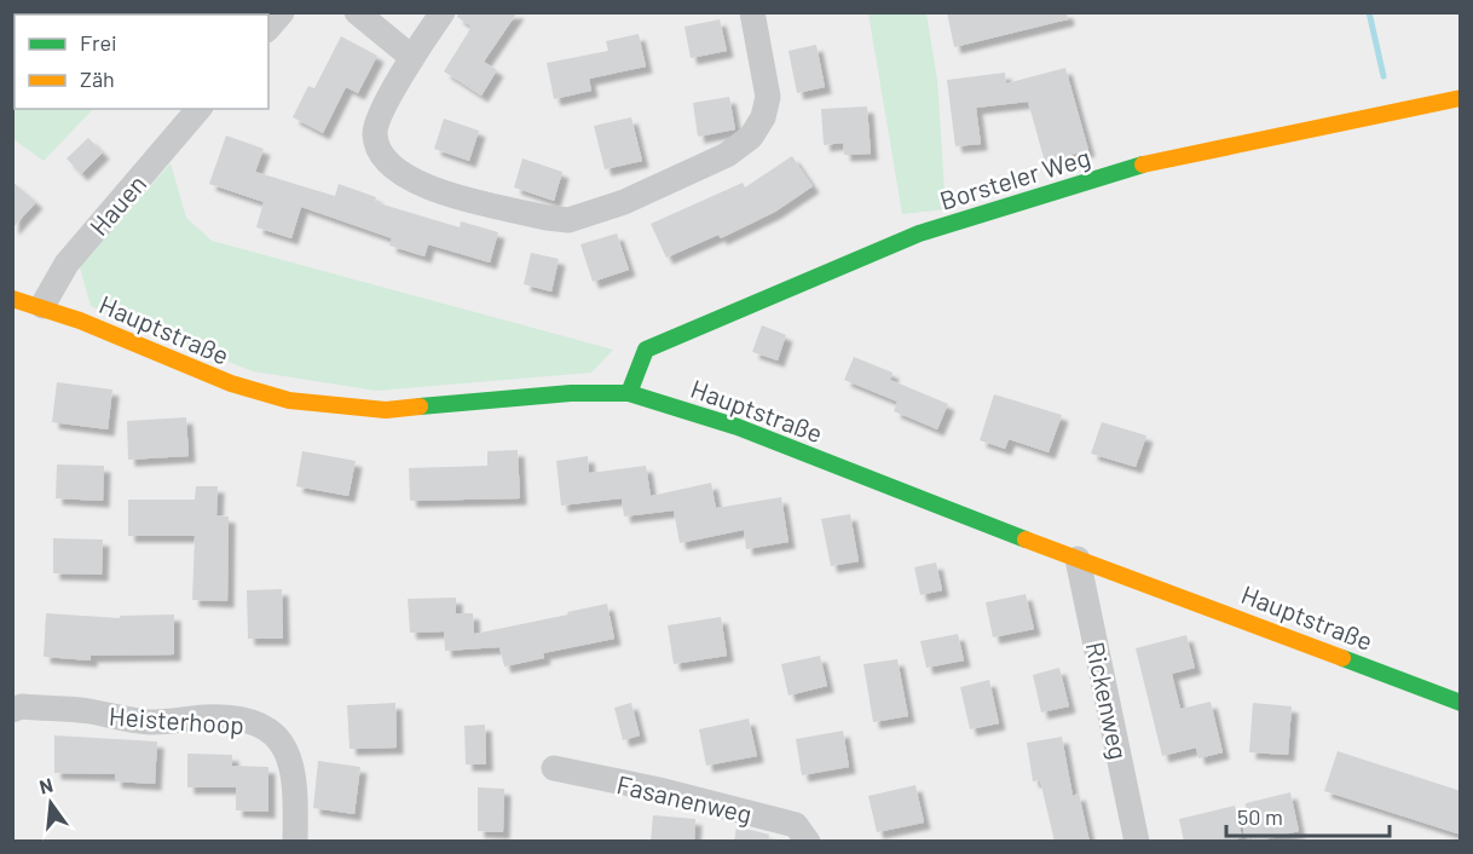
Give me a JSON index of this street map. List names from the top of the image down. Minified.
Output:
{"streets":{"main road":["Borsteler Weg","Hauptstraße"],"street":["Hauen","Rickenweg","Heisterhoop","Fasanenweg"]},"crossings":[["Borsteler Weg","Hauptstraße"],["Hauen","Hauptstraße"],["Hauptstraße","Rickenweg"]],"legend":["Frei","Zäh"],"scale_bar":"50 m","north":"top"}
